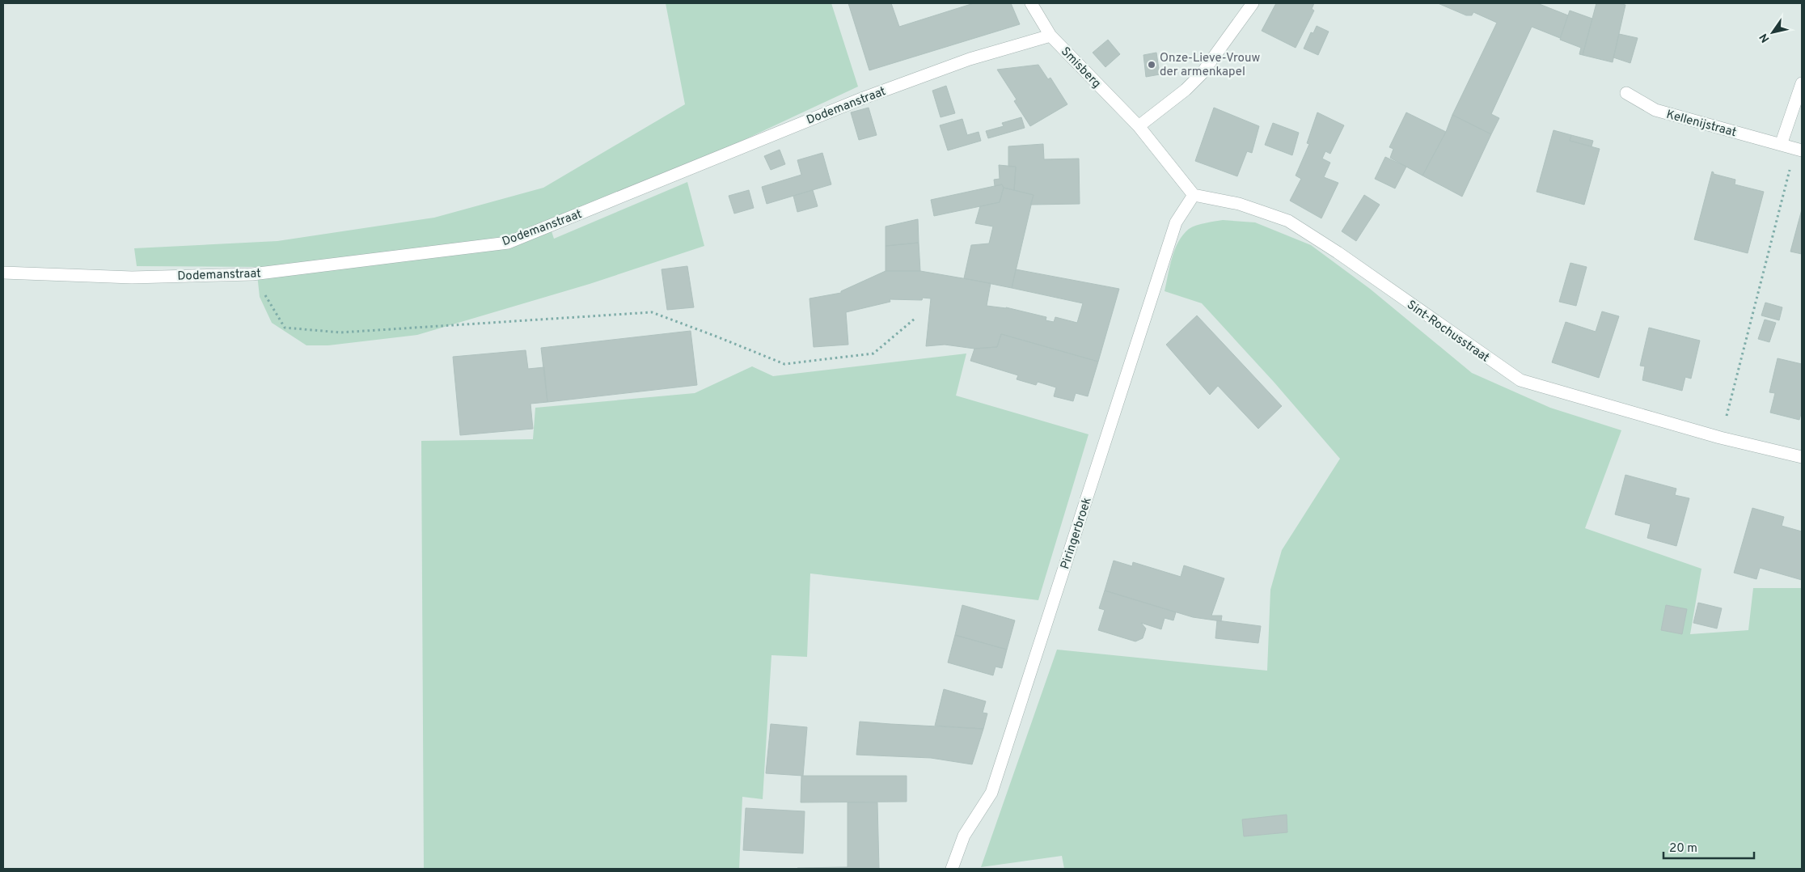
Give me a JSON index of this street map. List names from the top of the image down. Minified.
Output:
{"streets":{"street":["Smisberg","Dodemanstraat","Kellenijstraat","Sint-Rochusstraat","Piringerbroek"]},"crossings":[["Smisberg","Dodemanstraat"],["Sint-Rochusstraat","Piringerbroek"]],"places":["Onze-Lieve-Vrouw der armenkapel"],"scale_bar":"20 m","north":"bottom left"}
